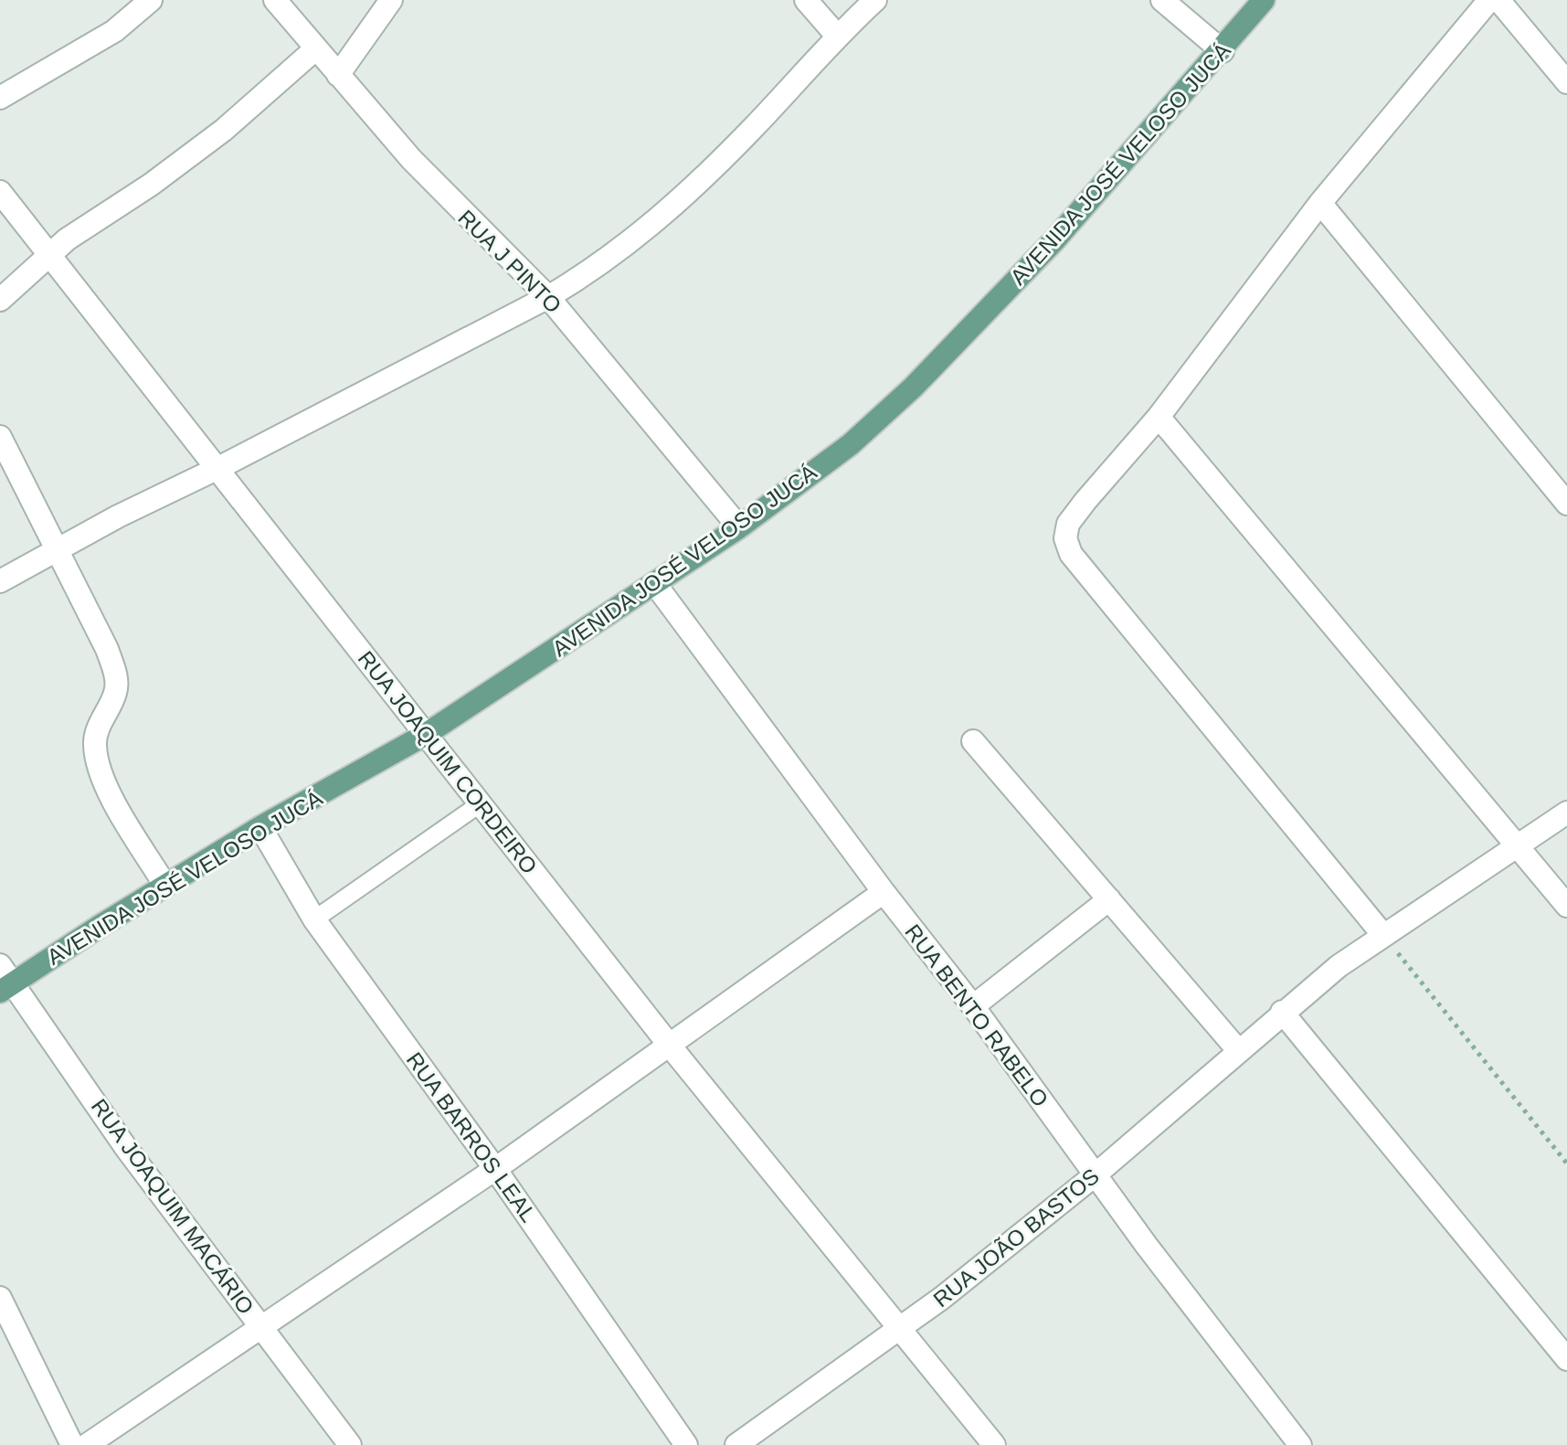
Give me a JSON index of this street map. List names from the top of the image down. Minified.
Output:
{"streets":{"main road":["AVENIDA JOSÉ VELOSO JUCÁ"],"street":["RUA J PINTO","RUA JOAQUIM CORDEIRO","RUA BENTO RABELO","RUA BARROS LEAL","RUA JOAQUIM MACÁRIO","RUA JOÃO BASTOS"]},"crossings":[["AVENIDA JOSÉ VELOSO JUCÁ","RUA J PINTO"],["AVENIDA JOSÉ VELOSO JUCÁ","RUA JOAQUIM CORDEIRO"],["AVENIDA JOSÉ VELOSO JUCÁ","RUA BENTO RABELO"],["AVENIDA JOSÉ VELOSO JUCÁ","RUA BARROS LEAL"],["AVENIDA JOSÉ VELOSO JUCÁ","RUA JOAQUIM MACÁRIO"],["RUA JOAQUIM CORDEIRO","RUA JOÃO BASTOS"],["RUA BENTO RABELO","RUA JOÃO BASTOS"]]}
